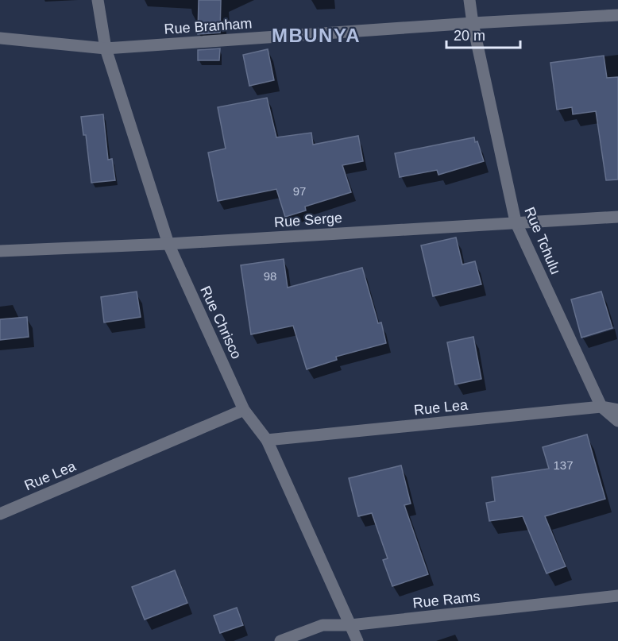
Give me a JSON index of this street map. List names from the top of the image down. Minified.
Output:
{"streets":{"street":["Rue Branham","Rue Serge","Rue Tchulu","Rue Chrisco","Rue Lea","Rue Rams"]},"crossings":[["Rue Branham","Rue Tchulu"],["Rue Branham","Rue Chrisco"],["Rue Serge","Rue Tchulu"],["Rue Serge","Rue Chrisco"],["Rue Tchulu","Rue Lea"],["Rue Chrisco","Rue Lea"],["Rue Chrisco","Rue Rams"]],"districts":["MBUNYA"],"house_numbers":["97","98","137"],"scale_bar":"20 m"}
